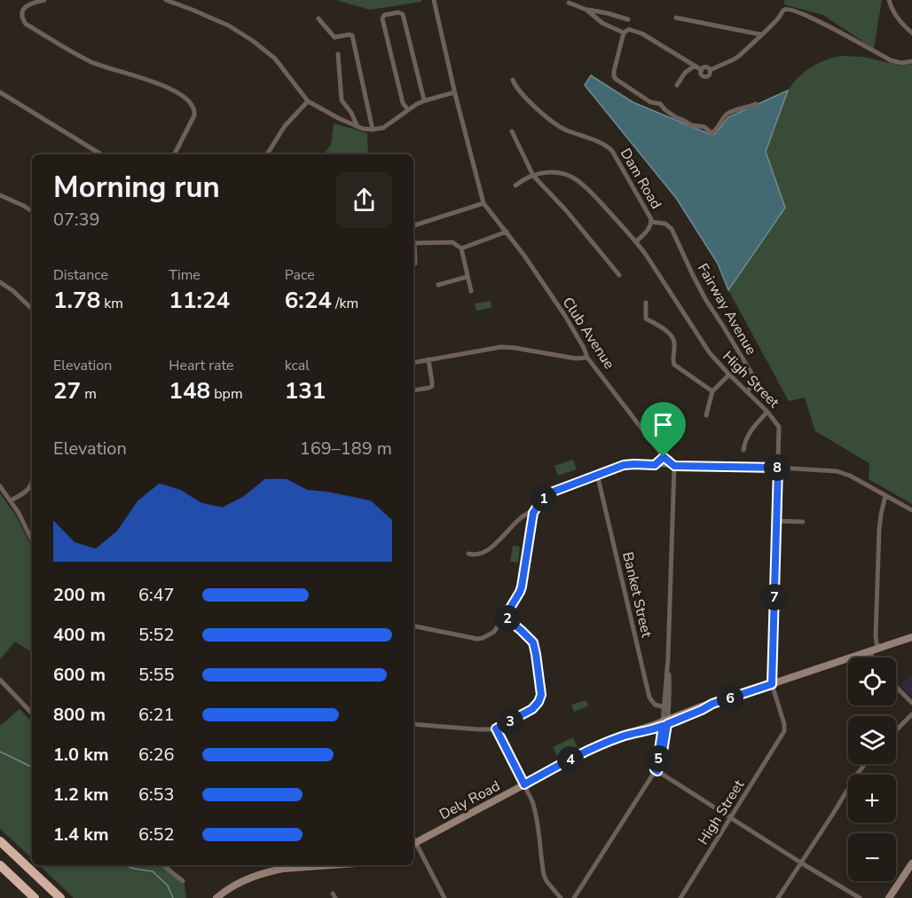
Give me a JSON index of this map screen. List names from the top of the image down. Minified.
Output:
{"streets":{"street":["Dam Road","Fairway Avenue","Club Avenue","High Street","Banket Street","Dely Road"]},"crossings":[["Dam Road","Fairway Avenue"],["Dam Road","High Street"],["Fairway Avenue","High Street"],["High Street","Dely Road"]],"page":{"heading":["Morning run","07:39"],"stats":[["Distance","1.78 km"],["Time","11:24"],["Pace","6:24 /km"],["Elevation","27 m"],["Heart rate","148 bpm"],["kcal","131"]],"chart":["Elevation","169–189 m"],"pins":["8","1","7","2","6","3","5","4"],"list":[{"name":"200 m","note":"6:47"},{"name":"400 m","note":"5:52"},{"name":"600 m","note":"5:55"},{"name":"800 m","note":"6:21"},{"name":"1.0 km","note":"6:26"},{"name":"1.2 km","note":"6:53"},{"name":"1.4 km","note":"6:52"}],"map_buttons":["+","−"]}}
